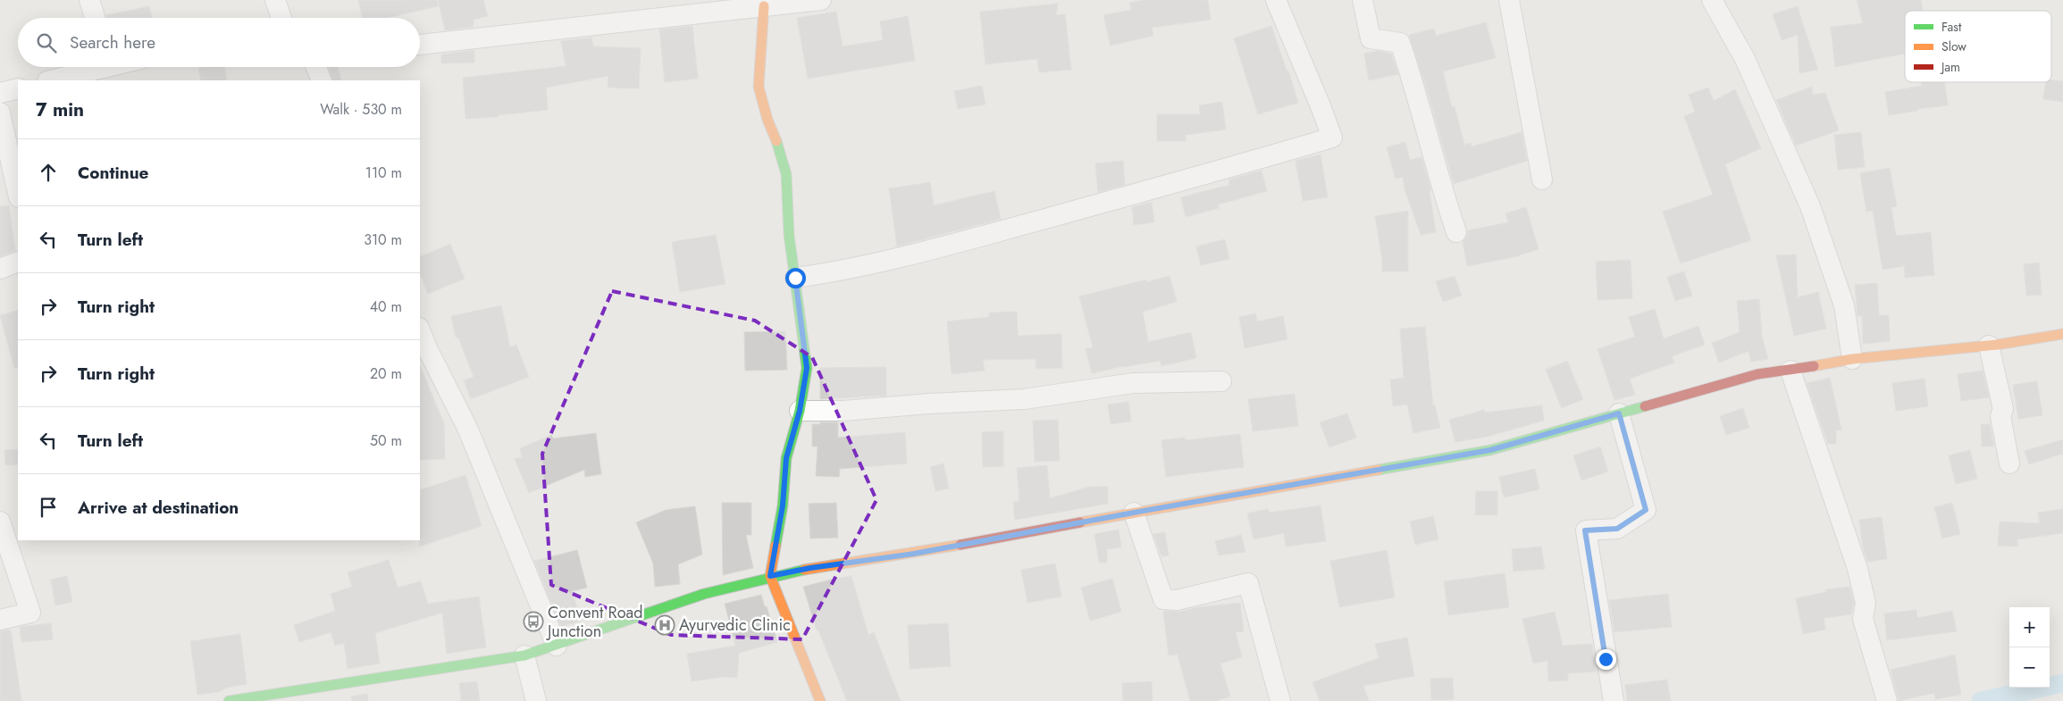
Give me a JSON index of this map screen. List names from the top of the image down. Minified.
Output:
{"places":{"bus stop":["Convent Road Junction"],"hospital":["Ayurvedic Clinic"]},"legend":["Fast","Slow","Jam"],"page":{"search":"Search here","heading":["7 min","Walk · 530 m"],"list":[["Continue","110 m"],["Turn left","310 m"],["Turn right","40 m"],["Turn right","20 m"],["Turn left","50 m"],"Arrive at destination"],"map_buttons":["+","−"]}}
